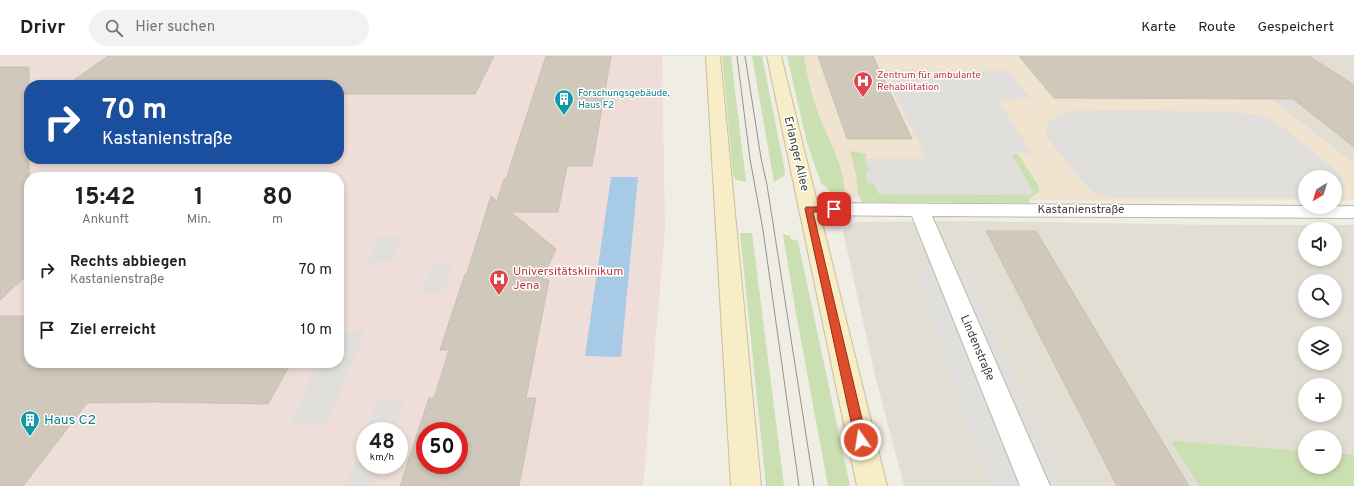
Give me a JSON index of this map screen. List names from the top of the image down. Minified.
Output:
{"streets":{"main road":["Erlanger Allee"],"street":["Kastanienstraße","Lindenstraße"]},"crossings":[["Erlanger Allee","Kastanienstraße"],["Kastanienstraße","Lindenstraße"]],"places":{"hospital":["Zentrum für ambulante Rehabilitation","Universitätsklinikum Jena"],"building":["Forschungsgebäude, Haus F2","Haus C2"]},"north":"bottom left","page":{"header":"Drivr","search":"Hier suchen","nav":["Karte","Route","Gespeichert"],"turn":["70 m","Kastanienstraße"],"map_buttons":["+","−"],"eta":["15:42","Ankunft","1","Min.","80","m"],"list":[{"name":"Rechts abbiegen","note":"Kastanienstraße","value":"70 m"},{"name":"Ziel erreicht","value":"10 m"}],"speed":"48 km/h","limit":"50"}}
